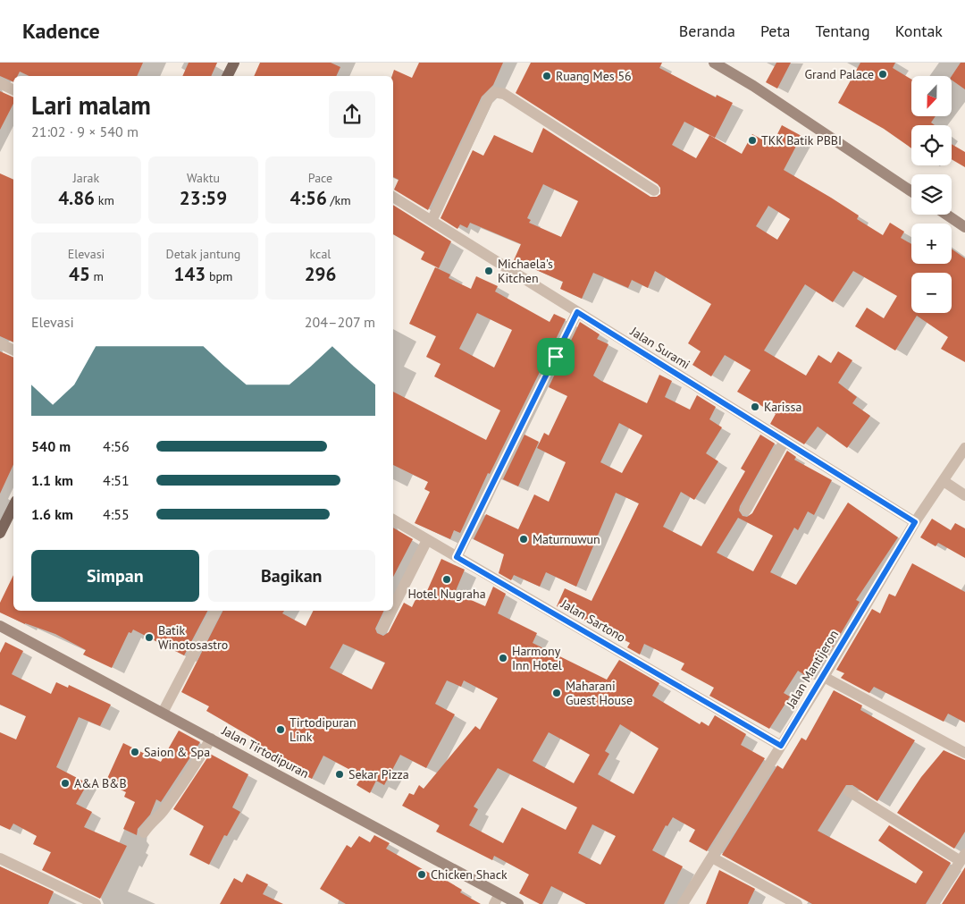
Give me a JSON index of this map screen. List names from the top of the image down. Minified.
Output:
{"streets":{"street":["Jalan Surami","Jalan Sartono","Jalan Mantijeron","Jalan Tirtodipuran"]},"crossings":[["Jalan Surami","Jalan Mantijeron"],["Jalan Sartono","Jalan Mantijeron"]],"places":["Grand Palace","Ruang Mes 56","TKK Batik PBBI","Michaela's Kitchen","Karissa","Maturnuwun","Hotel Nugraha","Batik Winotosastro","Harmony Inn Hotel","Maharani Guest House","Tirtodipuran Link","Saion & Spa","Sekar Pizza","A&A B&B","Chicken Shack"],"north":"bottom","page":{"header":"Kadence","nav":["Beranda","Peta","Tentang","Kontak"],"map_buttons":["+","−"],"heading":["Lari malam","21:02 · 9 × 540 m"],"stats":[["Jarak","4.86 km"],["Waktu","23:59"],["Pace","4:56 /km"],["Elevasi","45 m"],["Detak jantung","143 bpm"],["kcal","296"]],"chart":["Elevasi","204–207 m"],"list":[{"name":"540 m","note":"4:56"},{"name":"1.1 km","note":"4:51"},{"name":"1.6 km","note":"4:55"}],"buttons":["Simpan","Bagikan"]}}
